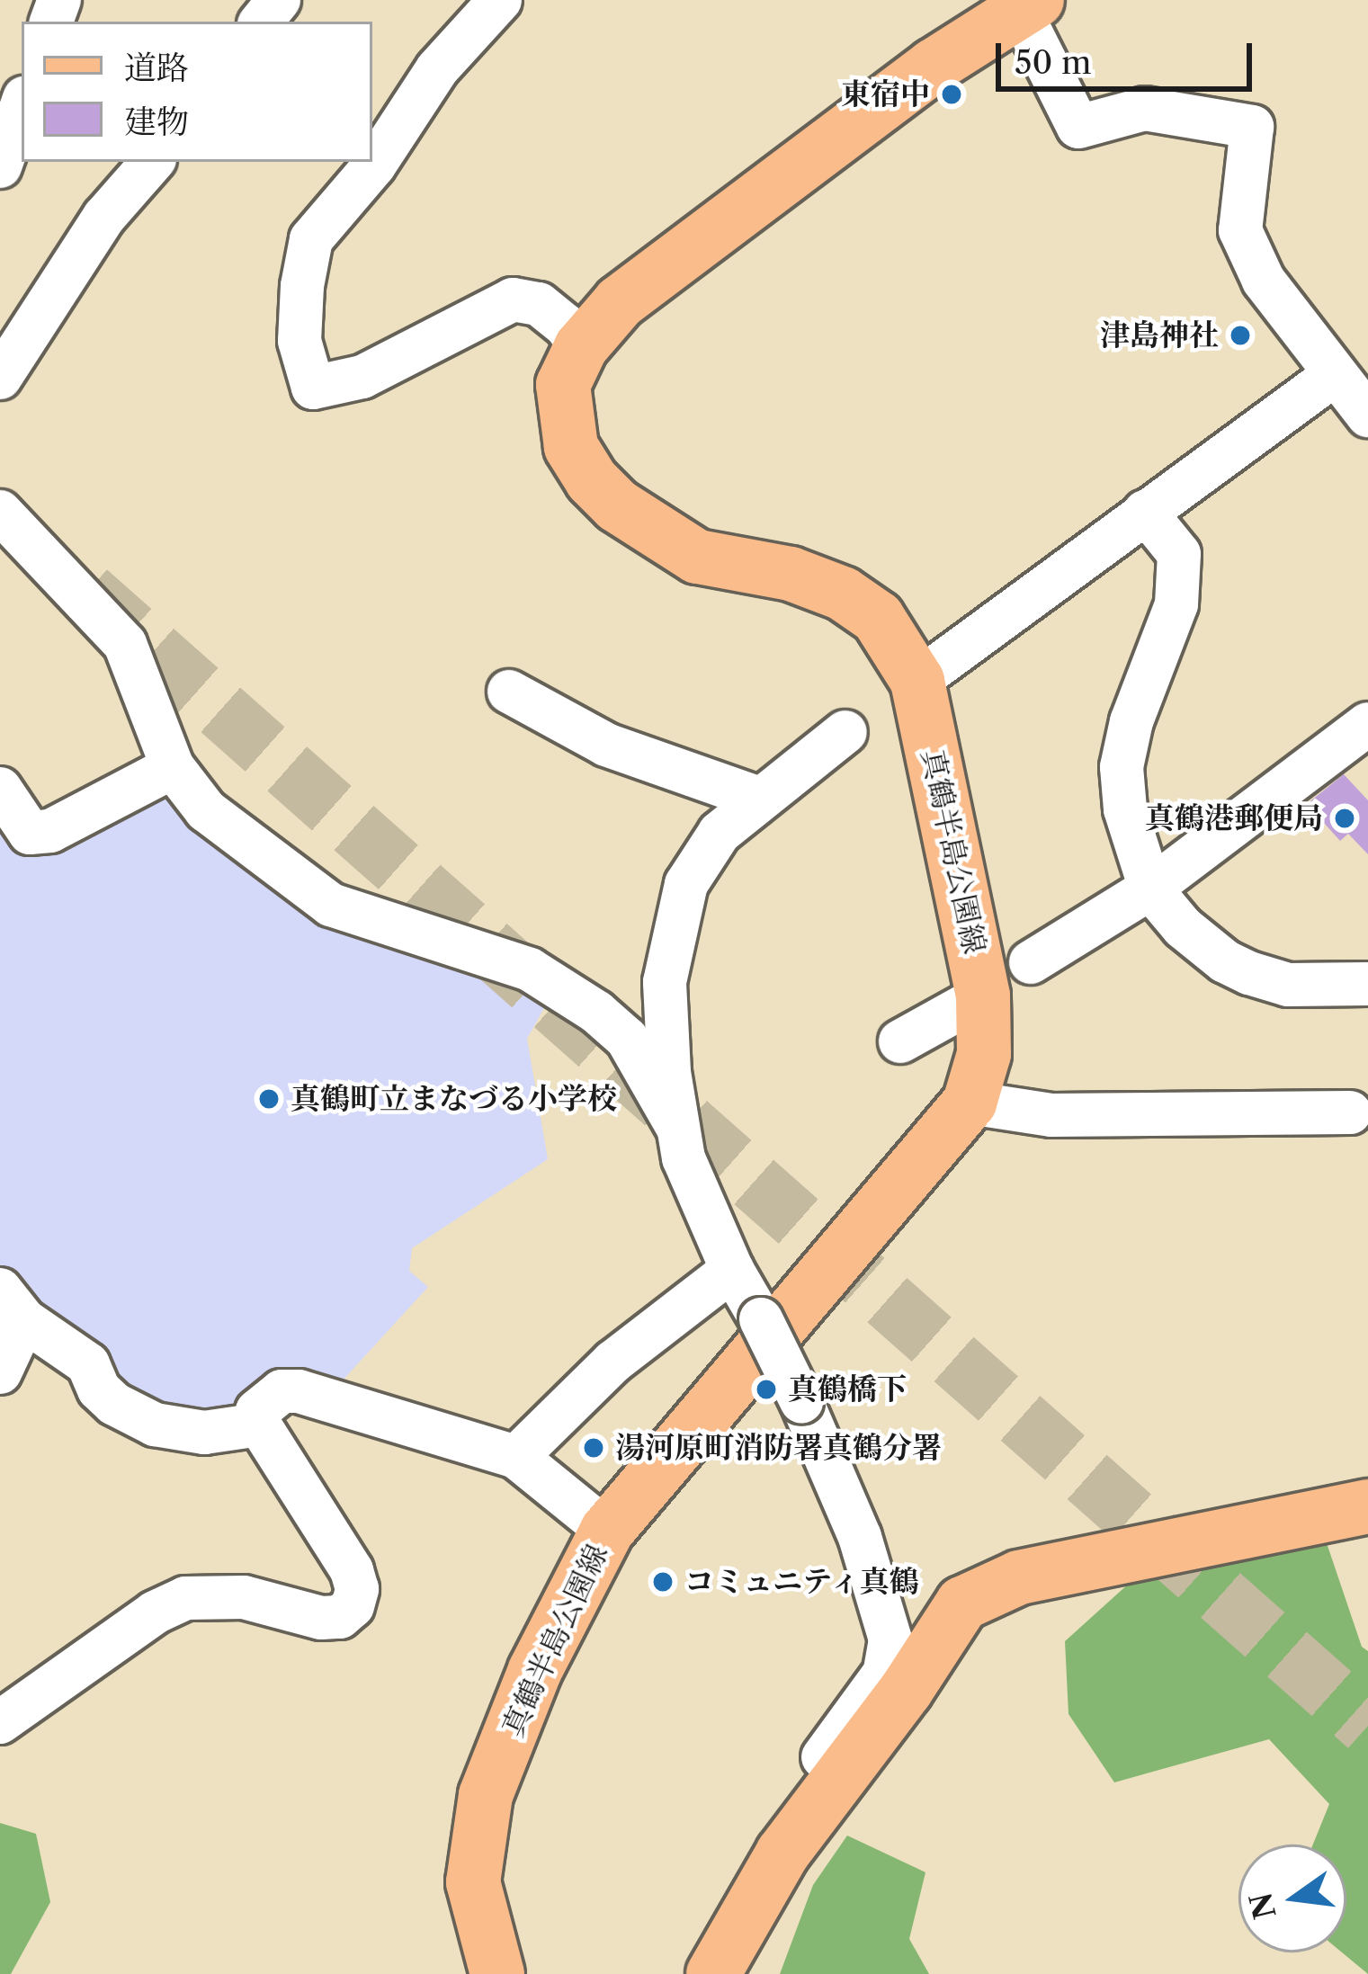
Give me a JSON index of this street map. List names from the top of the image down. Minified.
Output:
{"streets":{"main road":["真鶴半島公園線"]},"places":["東宿中","津島神社","真鶴港郵便局","真鶴町立まなづる小学校","真鶴橋下","湯河原町消防署真鶴分署","コミュニティ真鶴"],"legend":["道路","建物"],"scale_bar":"50 m","north":"left"}
